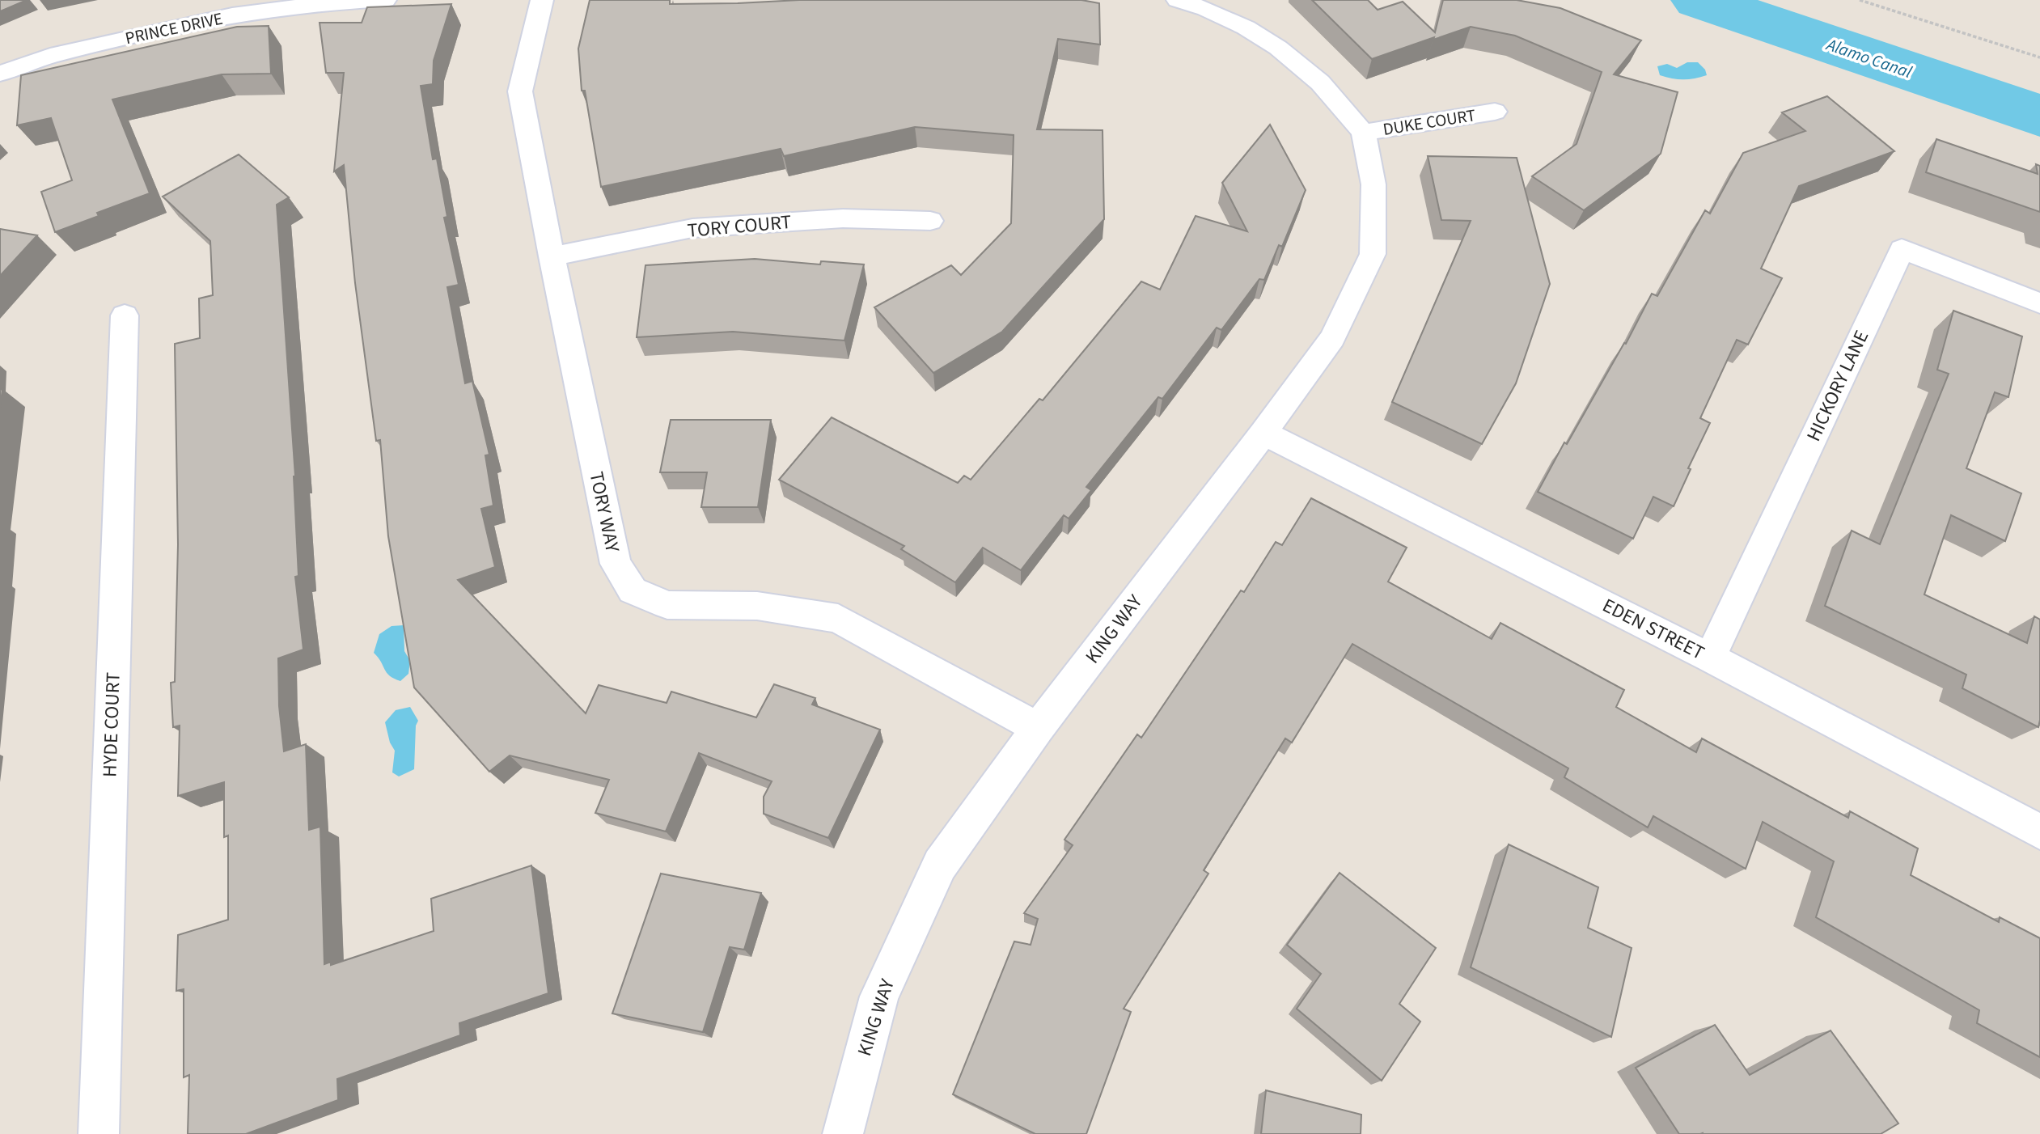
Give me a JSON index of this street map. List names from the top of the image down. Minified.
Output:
{"streets":{"street":["PRINCE DRIVE","DUKE COURT","TORY COURT","HICKORY LANE","TORY WAY","KING WAY","EDEN STREET","HYDE COURT"]},"crossings":[["DUKE COURT","KING WAY"],["TORY COURT","TORY WAY"],["HICKORY LANE","EDEN STREET"],["TORY WAY","KING WAY"],["KING WAY","EDEN STREET"]],"water":["Alamo Canal"]}
